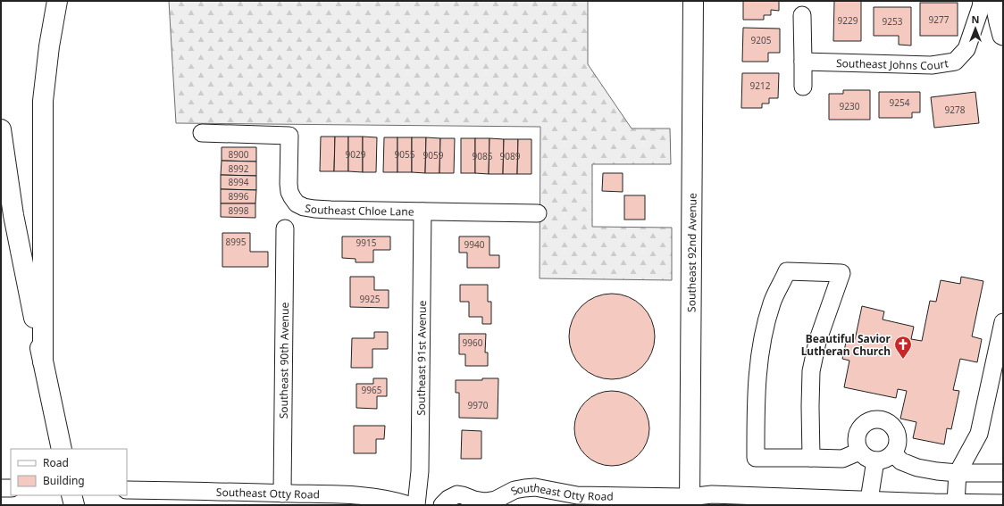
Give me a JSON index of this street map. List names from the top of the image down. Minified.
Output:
{"streets":{"main road":["Southeast 92nd Avenue"],"street":["Southeast Johns Court","Southeast Chloe Lane","Southeast 91st Avenue","Southeast 90th Avenue","Southeast Otty Road"]},"crossings":[["Southeast Chloe Lane","Southeast 91st Avenue"],["Southeast 92nd Avenue","Southeast Otty Road"],["Southeast 90th Avenue","Southeast Otty Road"]],"places":{"church":["Beautiful Savior Lutheran Church"]},"house_numbers":["9277","9229","9253","9205","9212","9254","9230","9278","8900","9029","9055","9059","9085","9089","8992","8994","8996","8998","8995","9915","9940","9925","9960","9965","9970"],"legend":["Road","Building"],"north":"top"}
